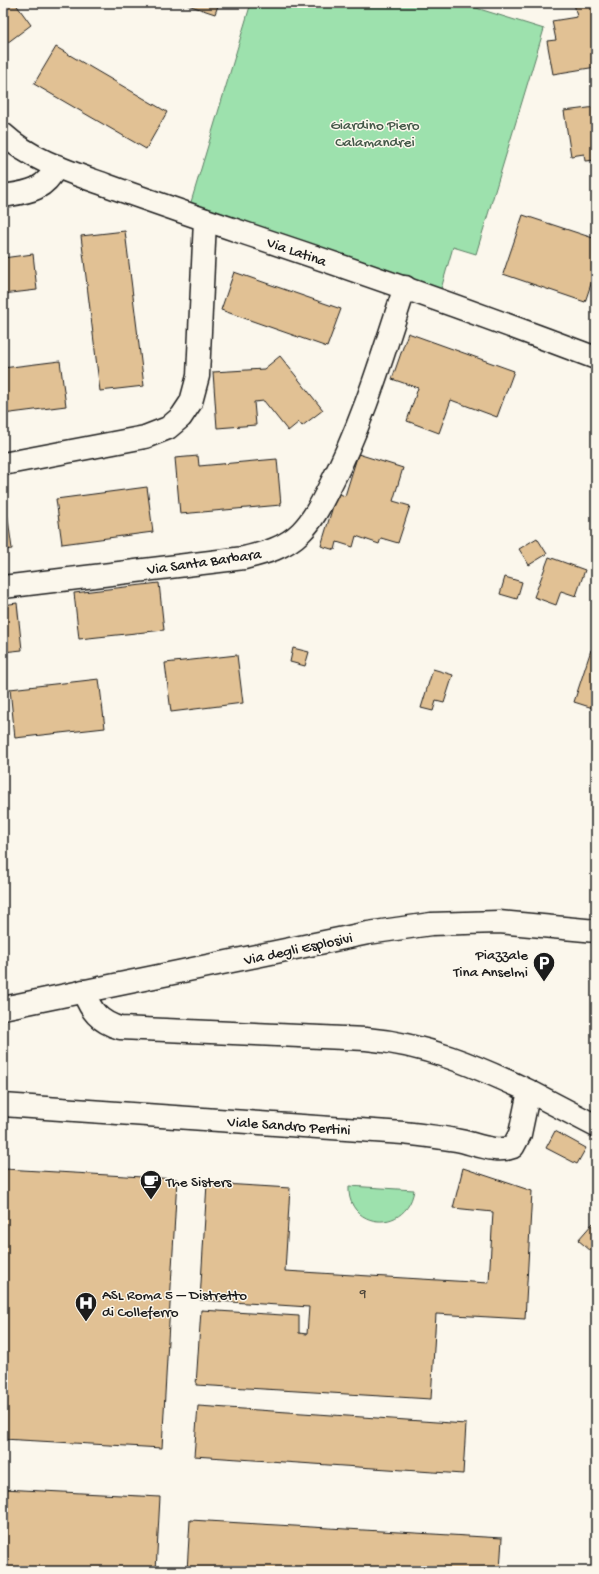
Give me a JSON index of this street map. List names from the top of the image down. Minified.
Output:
{"streets":{"street":["Via Latina","Via Santa Barbara","Via degli Esplosivi","Viale Sandro Pertini"]},"crossings":[["Via Latina","Via Santa Barbara"]],"parks":["Giardino Piero Calamandrei"],"places":{"parking":["Piazzale Tina Anselmi"],"cafe":["The Sisters"],"hospital":["ASL Roma 5 – Distretto di Colleferro"]},"house_numbers":["9"]}
